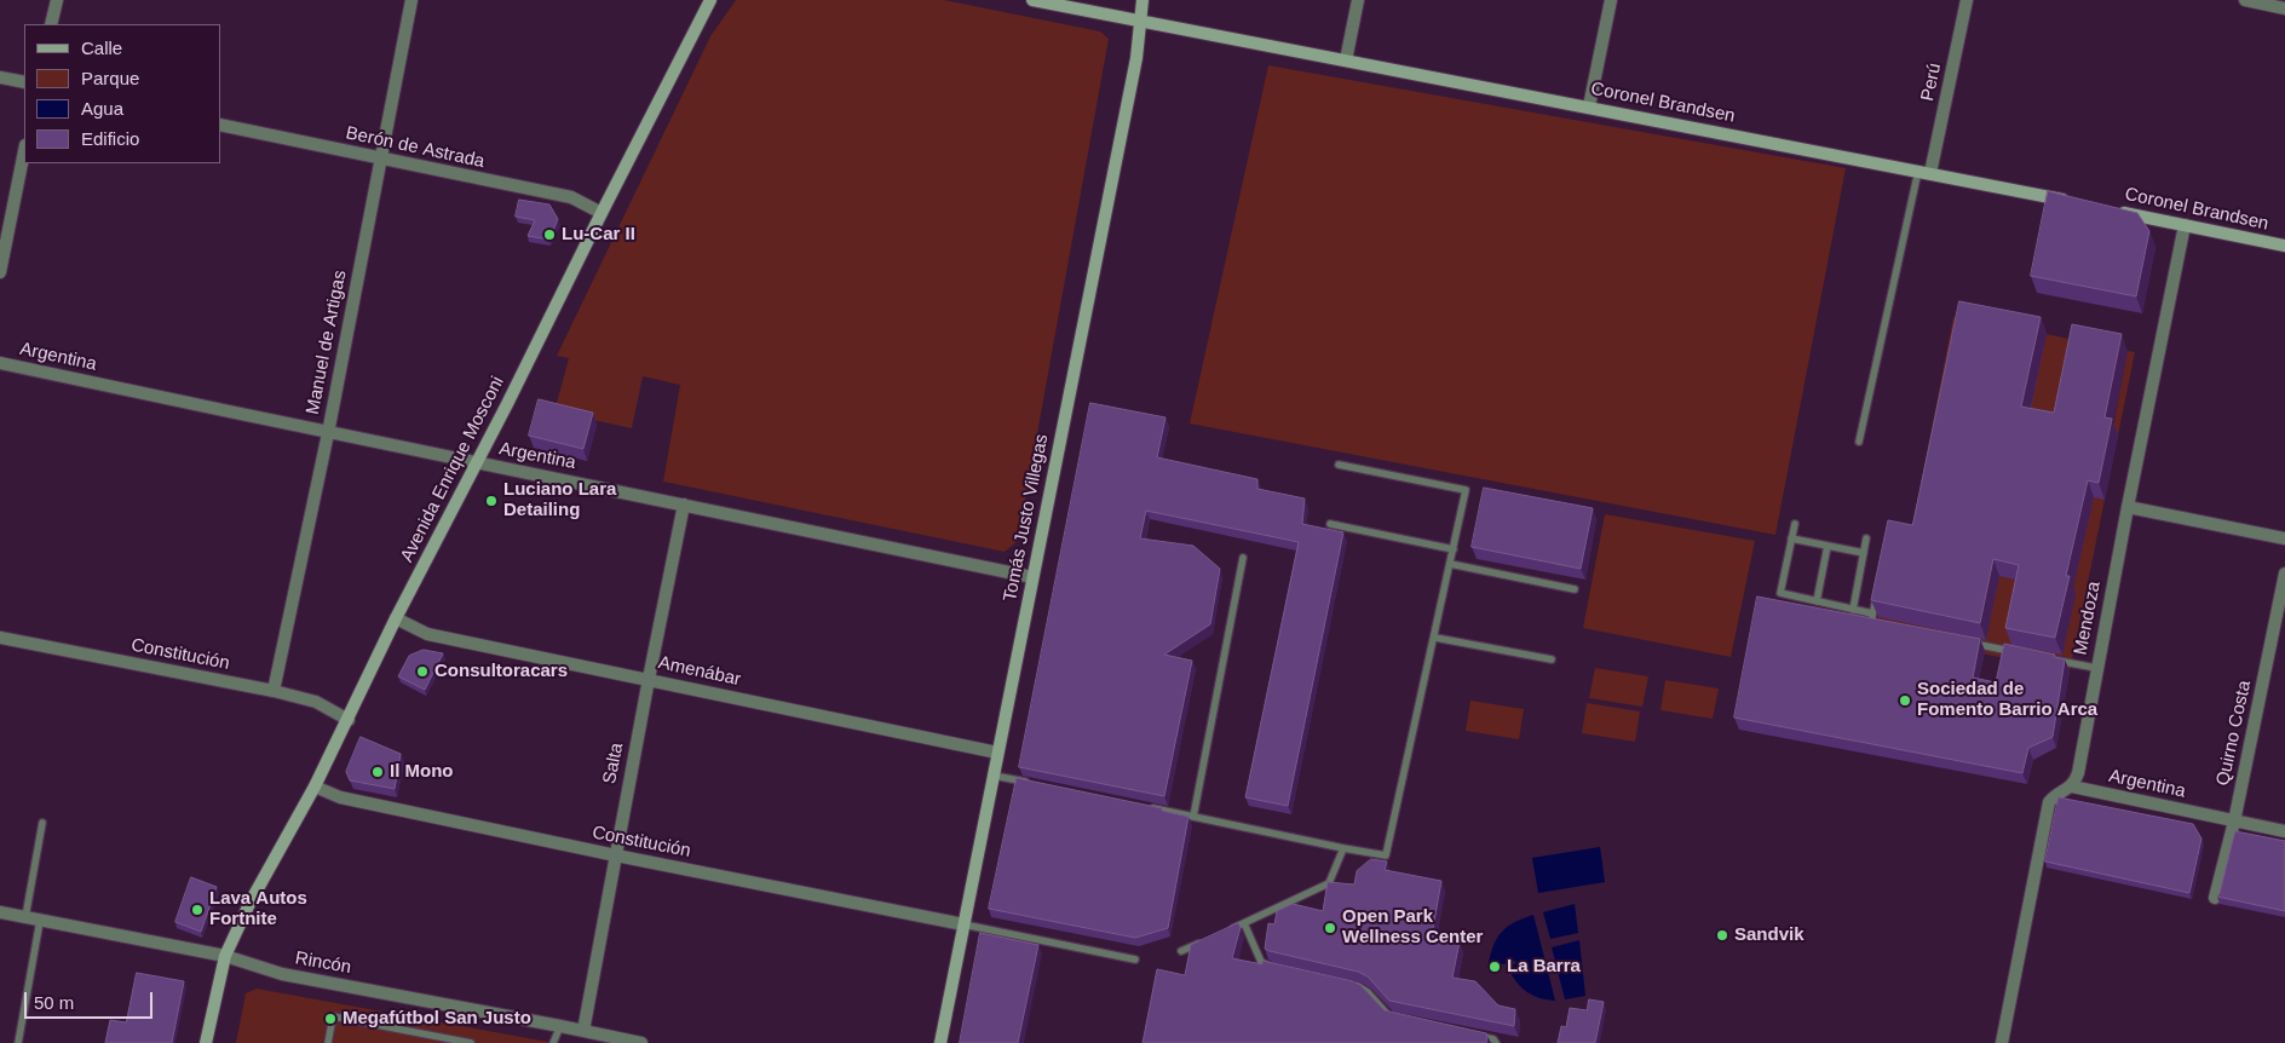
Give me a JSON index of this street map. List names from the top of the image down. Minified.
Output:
{"streets":{"street":["Perú","Coronel Brandsen","Berón de Astrada","Manuel de Artigas","Argentina","Avenida Enrique Mosconi","Tomás Justo Villegas","Mendoza","Constitución","Amenábar","Quirno Costa","Salta","Rincón"]},"crossings":[["Perú","Coronel Brandsen"],["Coronel Brandsen","Tomás Justo Villegas"],["Coronel Brandsen","Mendoza"],["Berón de Astrada","Manuel de Artigas"],["Berón de Astrada","Avenida Enrique Mosconi"],["Manuel de Artigas","Argentina"],["Manuel de Artigas","Constitución"],["Argentina","Avenida Enrique Mosconi"],["Argentina","Tomás Justo Villegas"],["Argentina","Mendoza"],["Argentina","Quirno Costa"],["Argentina","Salta"],["Avenida Enrique Mosconi","Constitución"],["Avenida Enrique Mosconi","Amenábar"],["Avenida Enrique Mosconi","Rincón"],["Tomás Justo Villegas","Constitución"],["Tomás Justo Villegas","Amenábar"],["Constitución","Salta"],["Amenábar","Salta"],["Salta","Rincón"]],"places":["Lu-Car II","Luciano Lara Detailing","Consultoracars","Sociedad de Fomento Barrio Arca","Il Mono","Lava Autos Fortnite","Open Park Wellness Center","Sandvik","La Barra","Megafútbol San Justo"],"legend":["Calle","Parque","Agua","Edificio"],"scale_bar":"50 m"}
